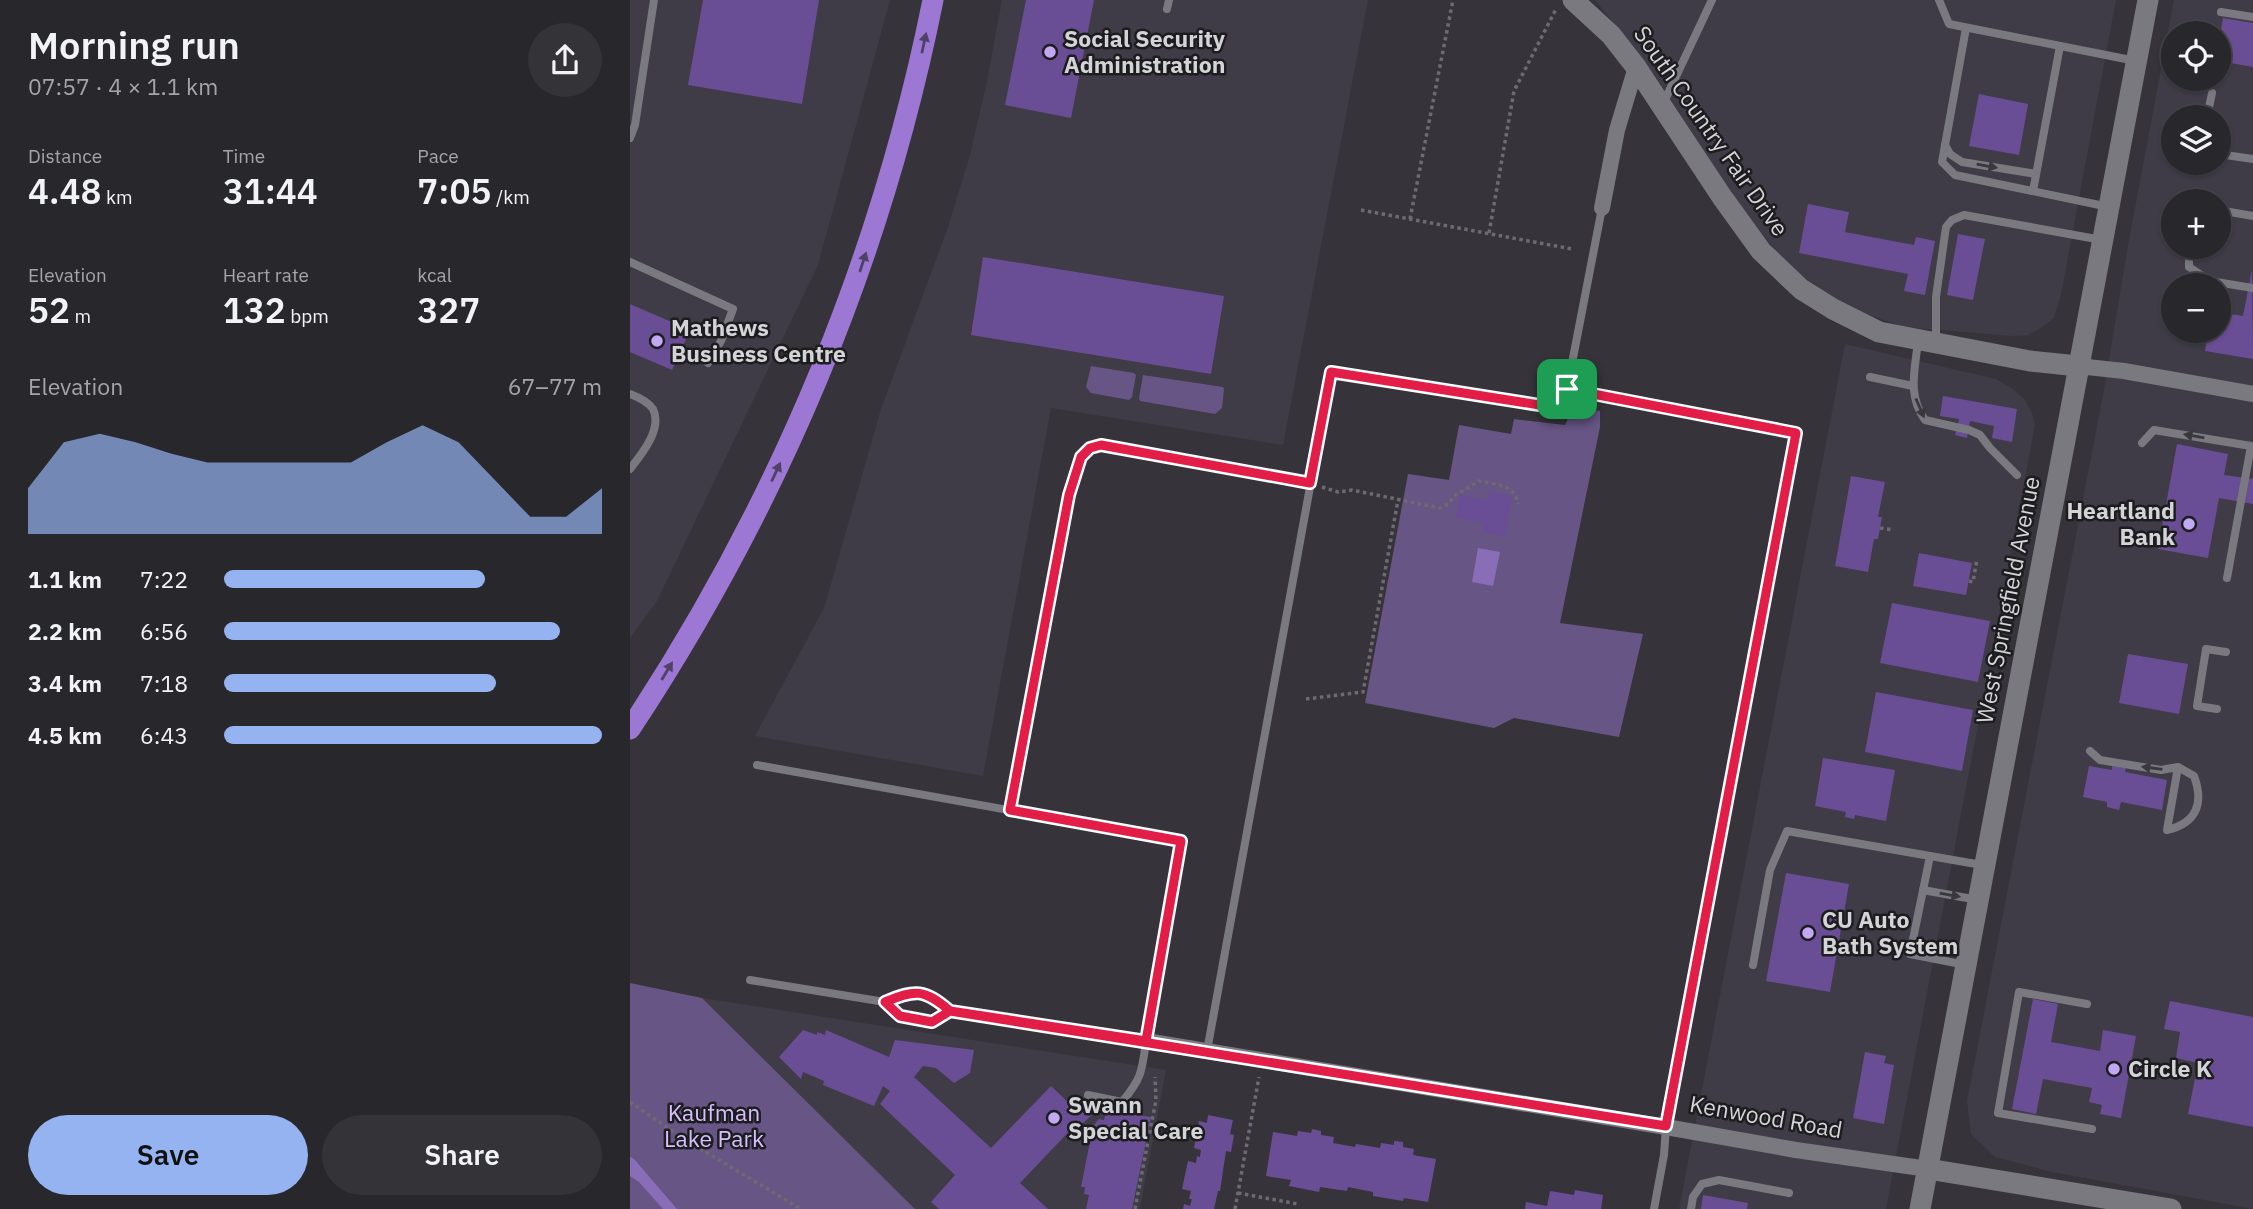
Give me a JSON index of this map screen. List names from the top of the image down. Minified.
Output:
{"streets":{"main road":["South Country Fair Drive","West Springfield Avenue","Kenwood Road"]},"crossings":[["South Country Fair Drive","West Springfield Avenue"],["West Springfield Avenue","Kenwood Road"]],"parks":["Kaufman Lake Park"],"places":["Social Security Administration","Mathews Business Centre","Heartland Bank","CU Auto Bath System","Circle K","Swann Special Care"],"page":{"heading":["Morning run","07:57 · 4 × 1.1 km"],"map_buttons":["+","−"],"stats":[["Distance","4.48 km"],["Time","31:44"],["Pace","7:05 /km"],["Elevation","52 m"],["Heart rate","132 bpm"],["kcal","327"]],"chart":["Elevation","67–77 m"],"list":[{"name":"1.1 km","note":"7:22"},{"name":"2.2 km","note":"6:56"},{"name":"3.4 km","note":"7:18"},{"name":"4.5 km","note":"6:43"}],"buttons":["Save","Share"]}}
